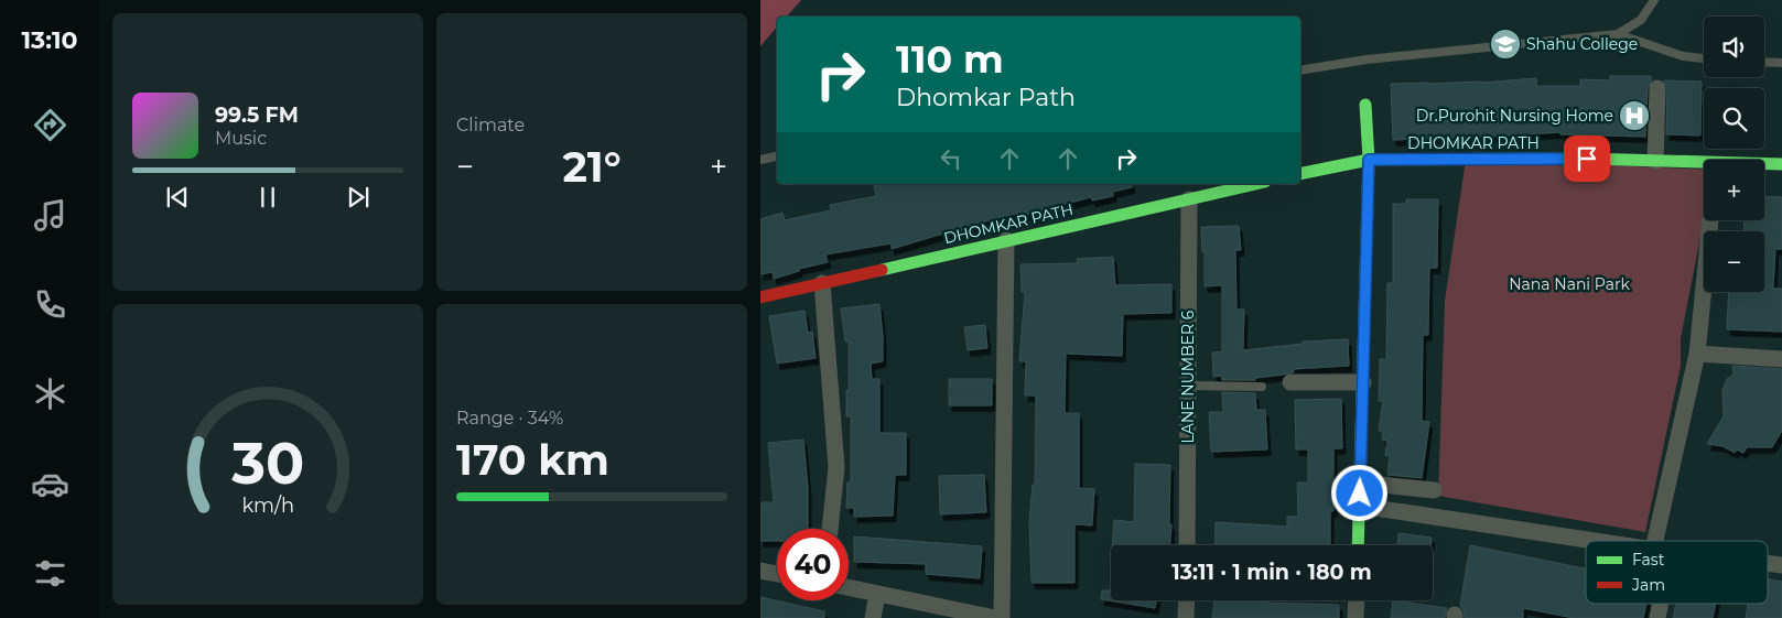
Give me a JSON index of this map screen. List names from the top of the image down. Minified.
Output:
{"streets":{"street":["DHOMKAR PATH","LANE NUMBER 6"]},"crossings":[["DHOMKAR PATH","LANE NUMBER 6"]],"parks":["Nana Nani Park"],"places":{"school or university":["Shahu College"],"hospital":["Dr.Purohit Nursing Home"]},"legend":["Fast","Jam"],"page":{"tabs":"13:10","tile":["Climate",["Range · 34%","170 km"]],"map_buttons":["+","−"],"turn":["110 m","Dhomkar Path"],"song":["99.5 FM","Music"],"heat":["−","21°","+"],"limit":"40","trip":"13:11 · 1 min · 180 m","gauge":["30","km/h"]}}
